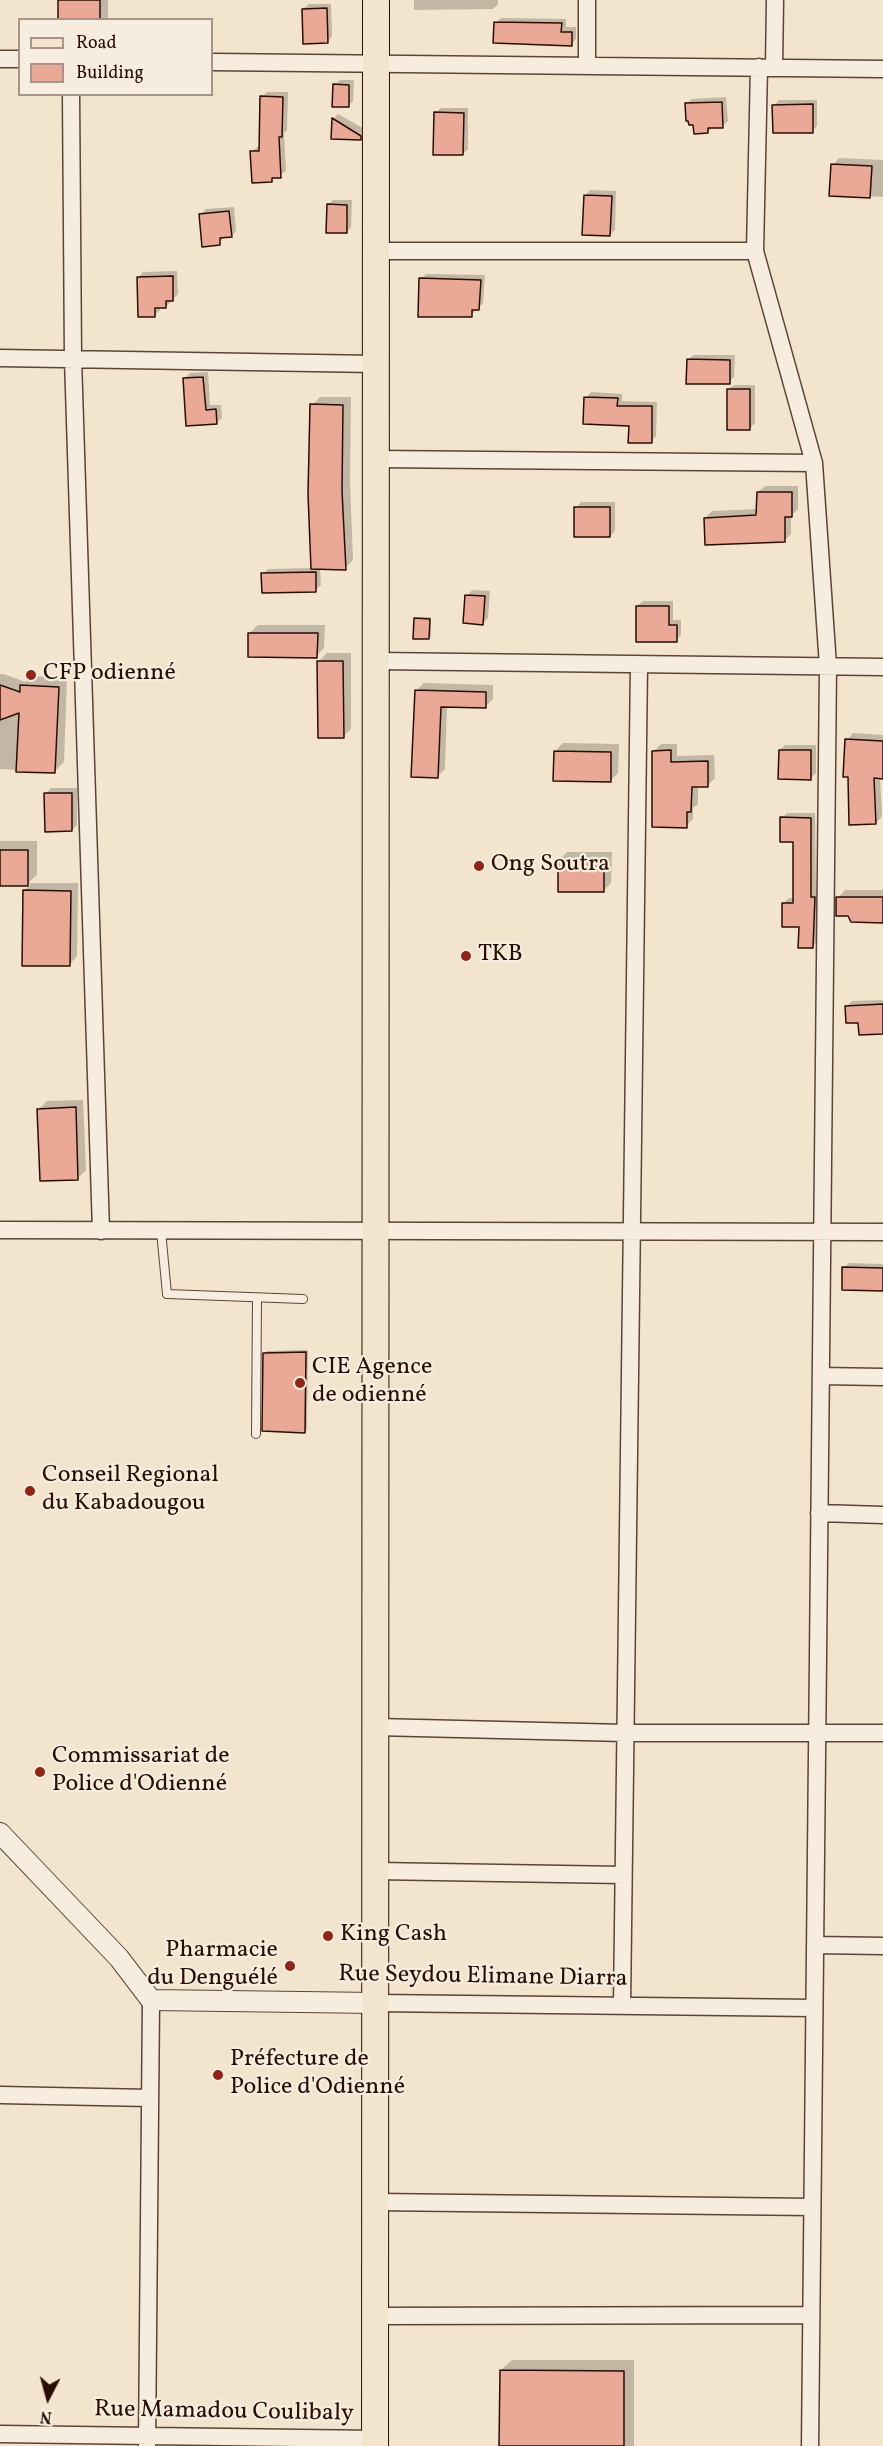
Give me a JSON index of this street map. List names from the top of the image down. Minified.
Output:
{"streets":{"street":["Rue Seydou Elimane Diarra","Rue Mamadou Coulibaly"]},"places":["CFP odienné","Ong Soutra","TKB","CIE Agence de odienné","Conseil Regional du Kabadougou","Commissariat de Police d'Odienné","King Cash","Pharmacie du Denguélé","Préfecture de Police d'Odienné"],"legend":["Road","Building"],"north":"bottom"}
